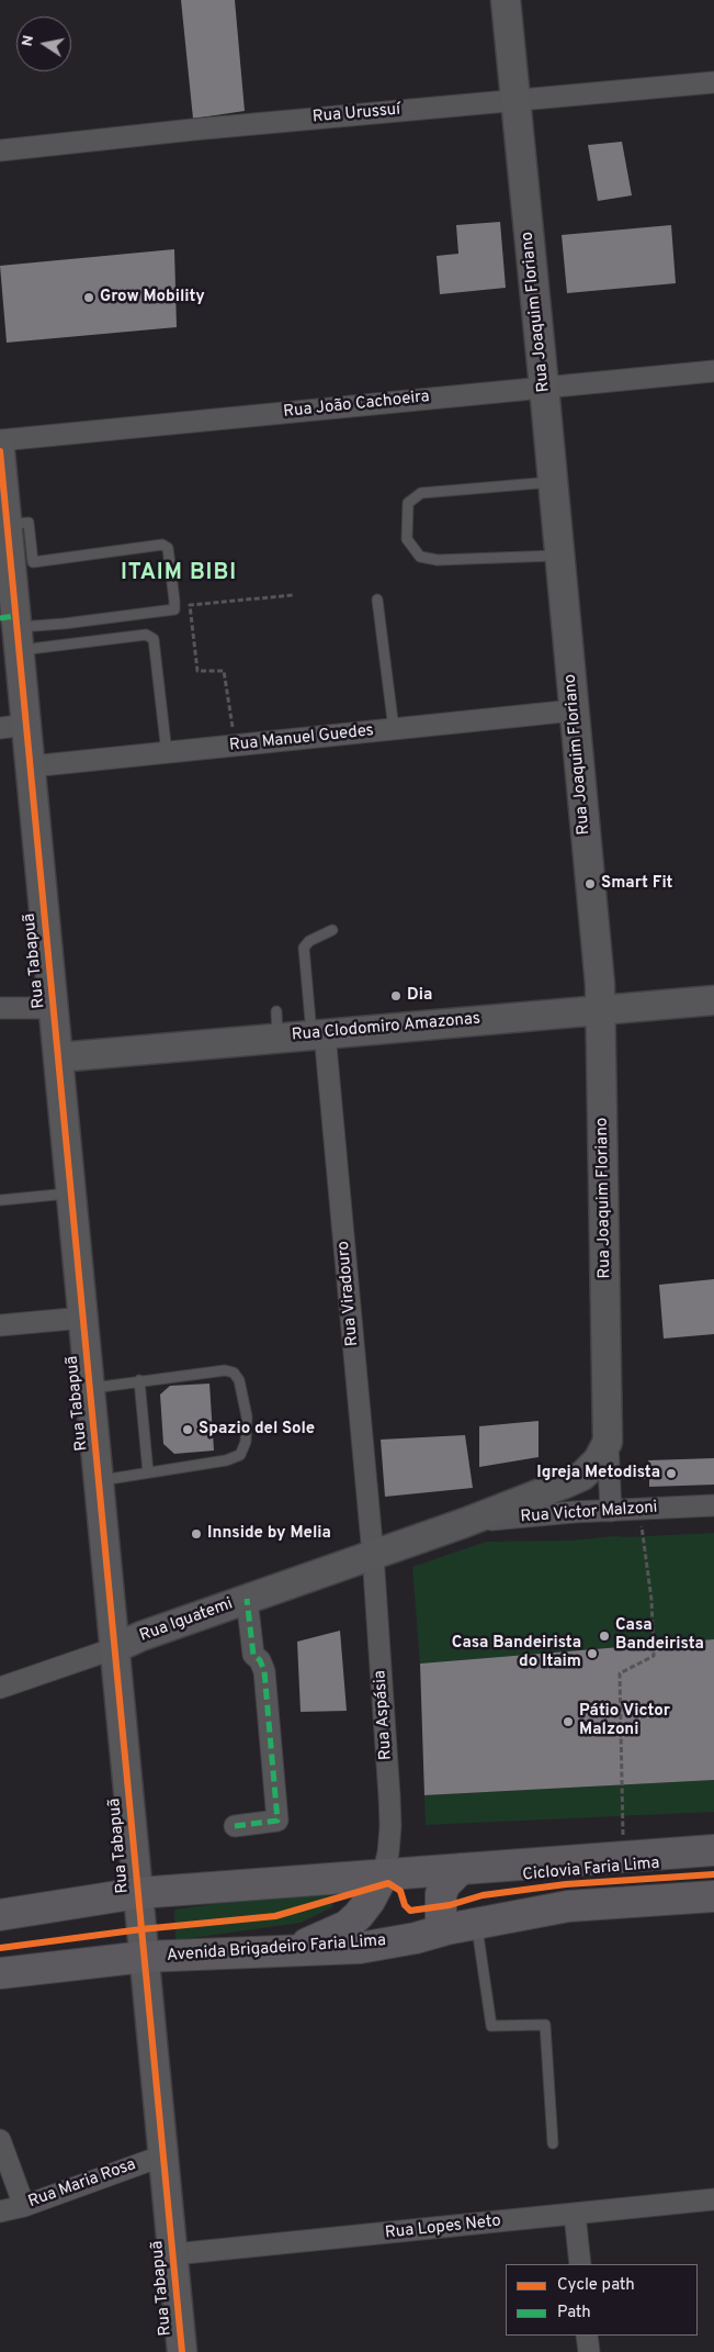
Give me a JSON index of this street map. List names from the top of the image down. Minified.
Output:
{"streets":{"highway":["Avenida Brigadeiro Faria Lima"],"street":["Rua Urussuí","Rua Joaquim Floriano","Rua João Cachoeira","Rua Manuel Guedes","Rua Tabapuã","Rua Clodomiro Amazonas","Rua Viradouro","Rua Victor Malzoni","Rua Iguatemi","Rua Aspásia","Rua Maria Rosa","Rua Lopes Neto"],"cycle path":["Ciclovia Faria Lima"]},"crossings":[["Rua Urussuí","Rua Joaquim Floriano"],["Rua Joaquim Floriano","Rua João Cachoeira"],["Rua Joaquim Floriano","Rua Manuel Guedes"],["Rua Joaquim Floriano","Rua Clodomiro Amazonas"],["Rua Joaquim Floriano","Rua Victor Malzoni"],["Rua Manuel Guedes","Rua Tabapuã"],["Rua Tabapuã","Rua Clodomiro Amazonas"],["Rua Tabapuã","Rua Iguatemi"],["Rua Tabapuã","Avenida Brigadeiro Faria Lima"],["Rua Tabapuã","Rua Maria Rosa"],["Rua Tabapuã","Rua Lopes Neto"],["Rua Clodomiro Amazonas","Rua Viradouro"],["Rua Viradouro","Rua Victor Malzoni"],["Rua Viradouro","Rua Iguatemi"],["Rua Viradouro","Rua Aspásia"],["Rua Victor Malzoni","Rua Iguatemi"],["Rua Victor Malzoni","Rua Aspásia"],["Rua Iguatemi","Rua Aspásia"]],"districts":["ITAIM BIBI"],"places":["Grow Mobility","Smart Fit","Dia","Spazio del Sole","Igreja Metodista","Innside by Melia","Casa Bandeirista","Casa Bandeirista do Itaim","Pátio Victor Malzoni"],"legend":["Cycle path","Path"],"north":"left"}
